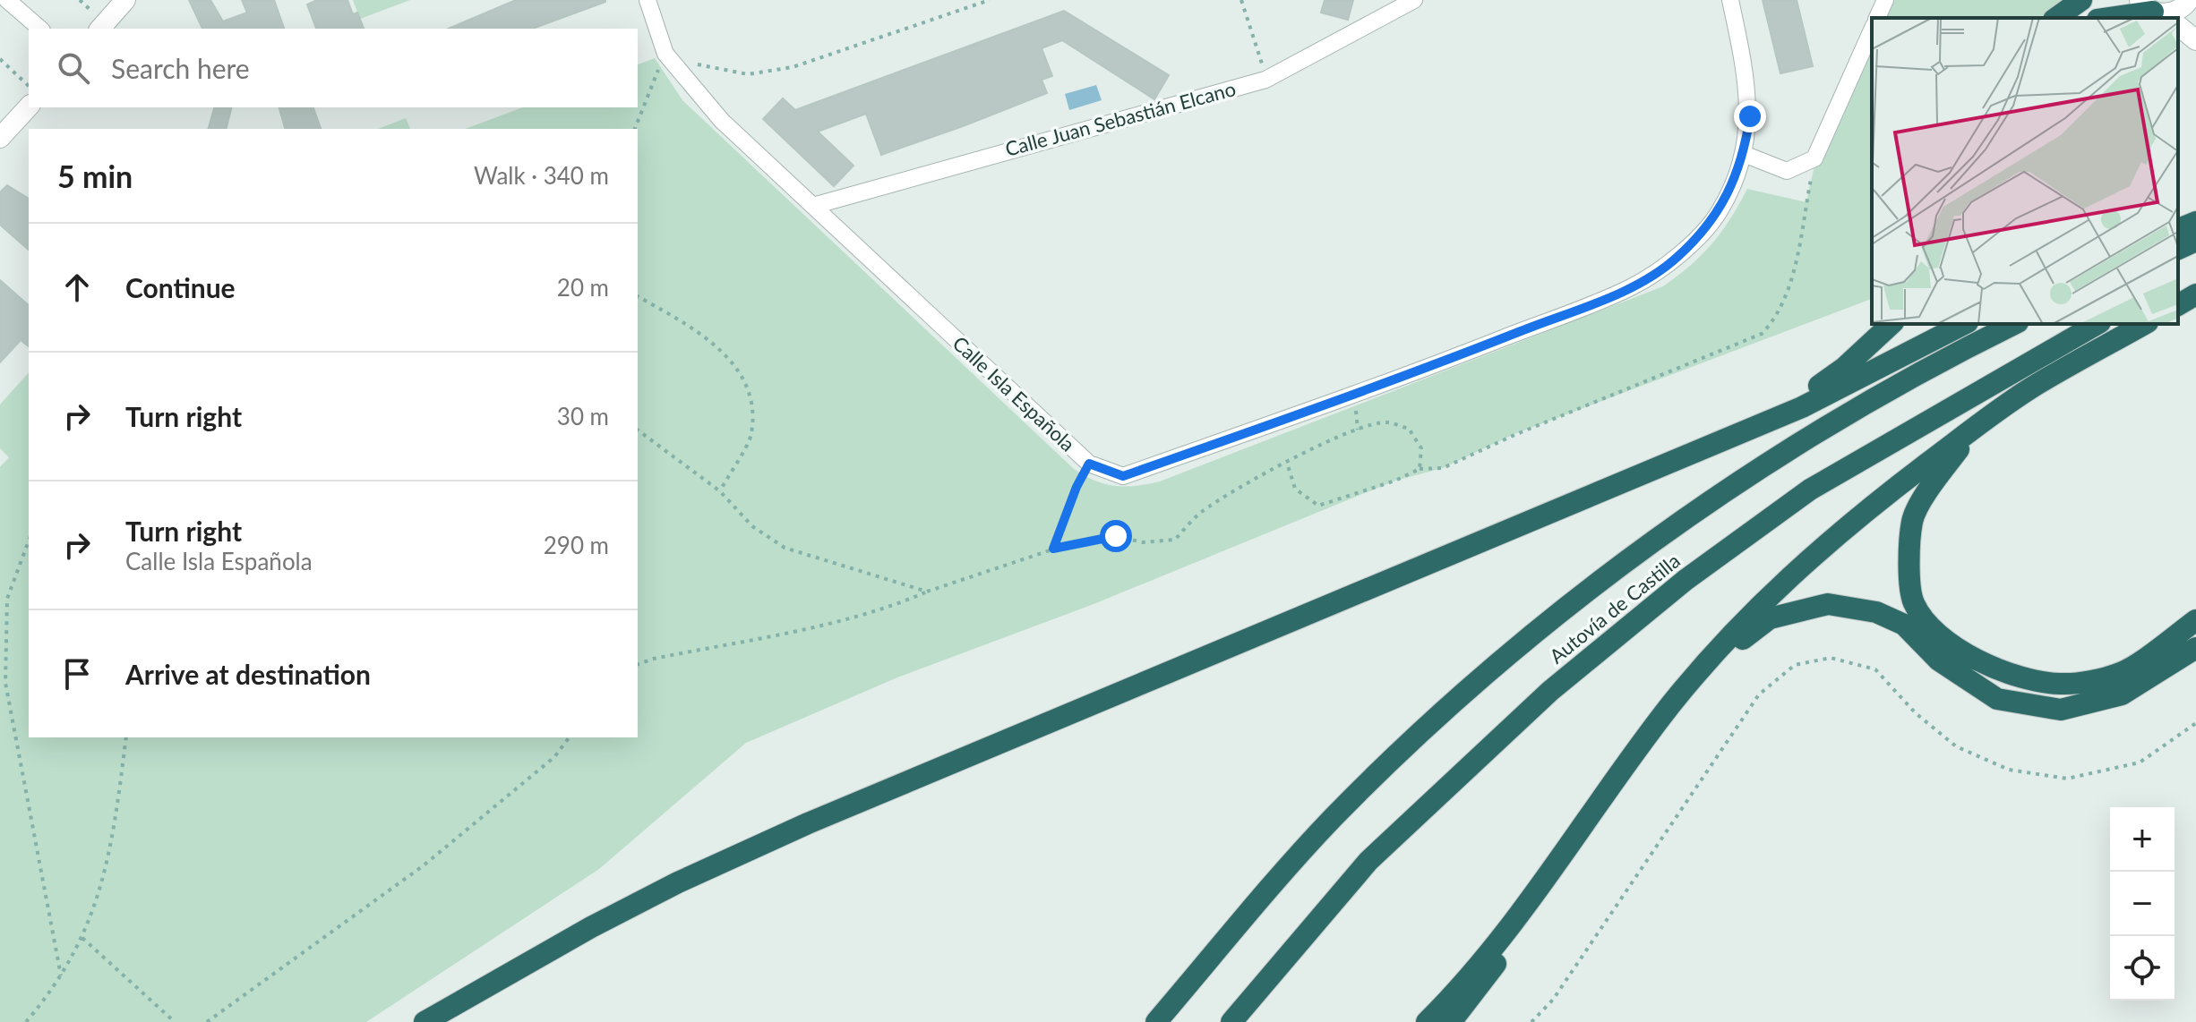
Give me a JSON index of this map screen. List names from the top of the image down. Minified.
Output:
{"streets":{"highway":["Autovía de Castilla"],"street":["Calle Juan Sebastián Elcano","Calle Isla Española"]},"crossings":[["Calle Juan Sebastián Elcano","Calle Isla Española"]],"page":{"search":"Search here","heading":["5 min","Walk · 340 m"],"list":[["Continue","20 m"],["Turn right","30 m"],["Turn right","Calle Isla Española","290 m"],"Arrive at destination"],"map_buttons":["+","−"]}}
